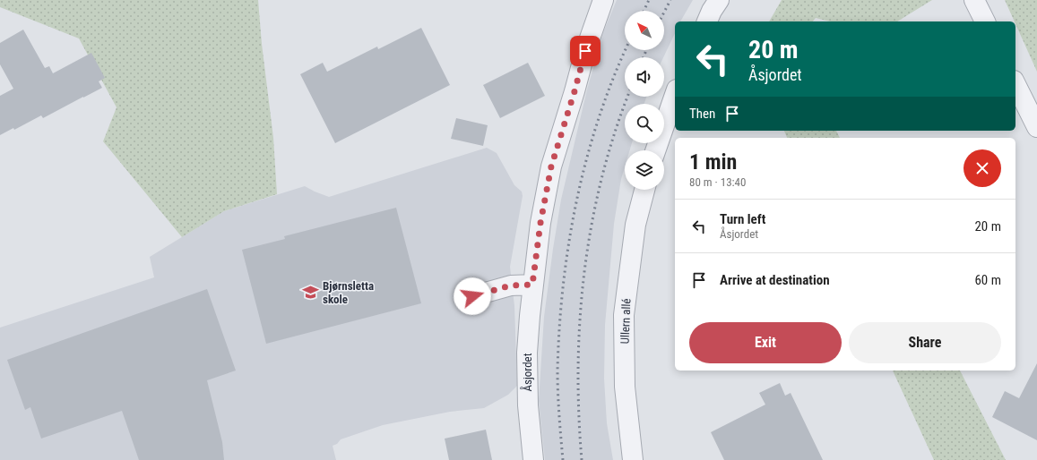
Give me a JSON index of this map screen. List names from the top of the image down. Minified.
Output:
{"streets":{"street":["Ullern allé","Åsjordet"]},"places":{"school or university":["Bjørnsletta skole"]},"north":"top left","page":{"turn":["20 m","Åsjordet"],"then":"Then","heading":["1 min","80 m · 13:40"],"list":[{"name":"Turn left","note":"Åsjordet","value":"20 m"},{"name":"Arrive at destination","value":"60 m"}],"buttons":["Exit","Share"]}}
